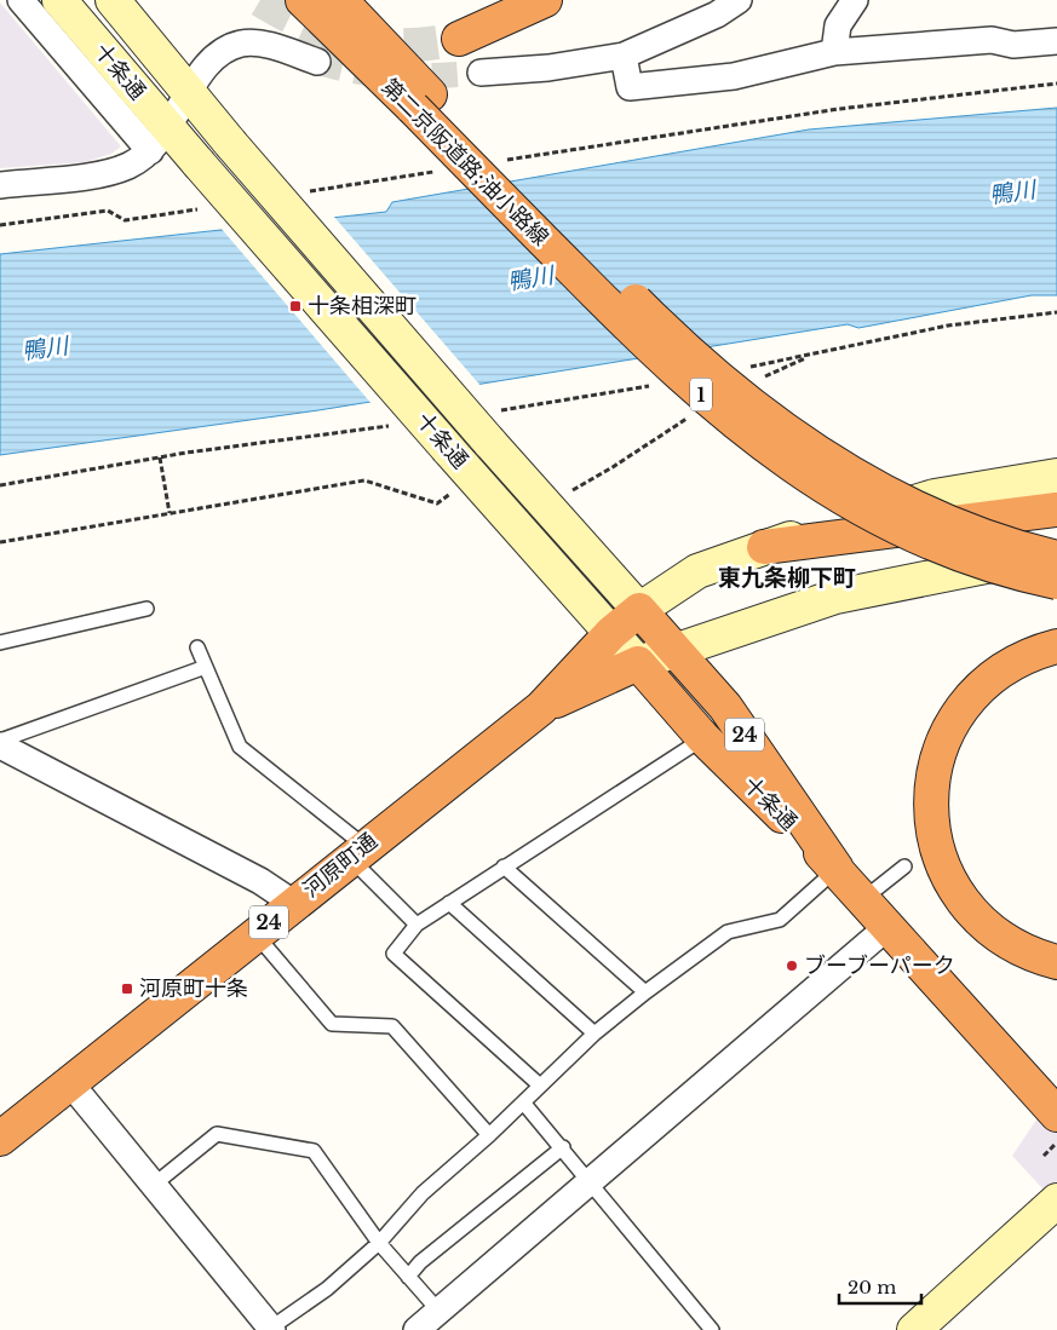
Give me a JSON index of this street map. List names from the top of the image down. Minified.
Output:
{"streets":{"highway":["十条通","第二京阪道路;油小路線","1","24","河原町通"]},"crossings":[["十条通","24"],["十条通","河原町通"],["24","河原町通"]],"districts":["東九条柳下町"],"water":["鴨川"],"places":{"transit":["十条相深町","河原町十条"],"other":["ブーブーパーク"]},"scale_bar":"20 m"}
